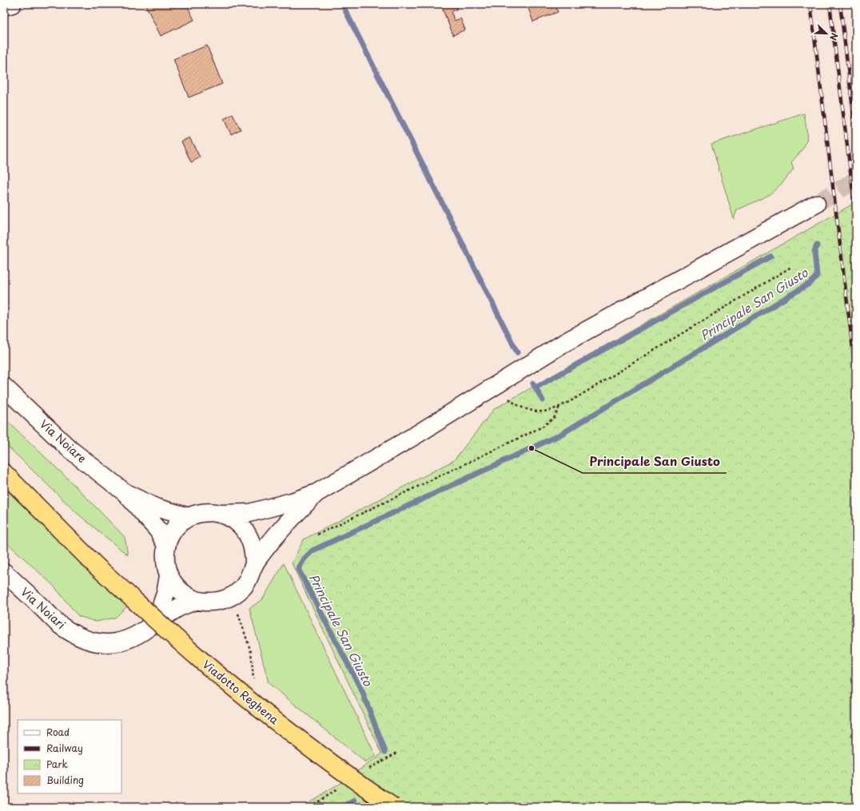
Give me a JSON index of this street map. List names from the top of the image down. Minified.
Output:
{"streets":{"highway":["Viadotto Reghena"],"street":["Via Noiare","Via Noiari"]},"crossings":[["Via Noiare","Via Noiari"]],"water":["Principale San Giusto"],"places":["Principale San Giusto"],"legend":["Road","Railway","Park","Building"],"north":"bottom right"}
